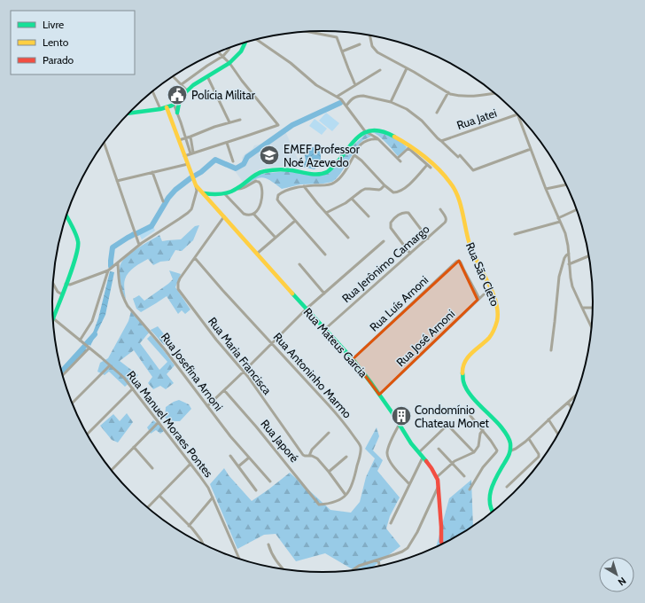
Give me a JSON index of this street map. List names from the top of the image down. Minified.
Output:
{"streets":{"street":["Rua Jatei","Rua Jerônimo Camargo","Rua São Cleto","Rua Luís Arnoni","Rua José Arnoni","Rua Mateus Garcia","Rua Maria Francisca","Rua Josefina Arnoni","Rua Antoninho Marmo","Rua Manuel Moraes Pontes","Rua Japoré"]},"crossings":[["Rua Jerônimo Camargo","Rua Mateus Garcia"],["Rua Luís Arnoni","Rua José Arnoni"],["Rua Luís Arnoni","Rua Mateus Garcia"],["Rua José Arnoni","Rua Mateus Garcia"],["Rua Mateus Garcia","Rua Maria Francisca"],["Rua Maria Francisca","Rua Antoninho Marmo"],["Rua Maria Francisca","Rua Japoré"],["Rua Antoninho Marmo","Rua Japoré"]],"places":{"public building":["Polícia Militar"],"school or university":["EMEF Professor Noé Azevedo"],"building":["Condomínio Chateau Monet"]},"legend":["Livre","Lento","Parado"],"north":"bottom right"}
